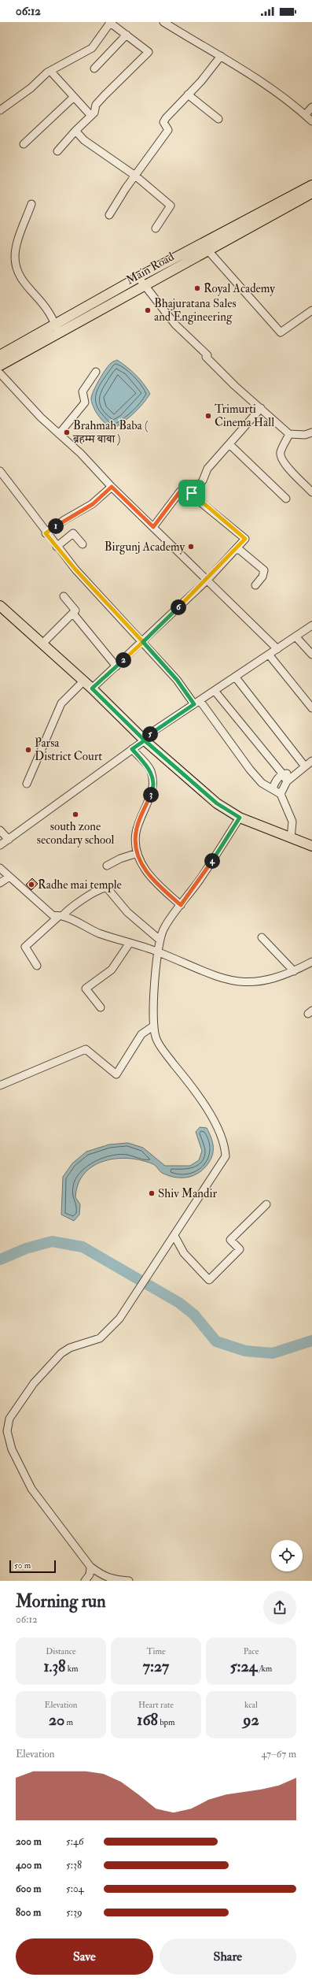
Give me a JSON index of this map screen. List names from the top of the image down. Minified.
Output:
{"streets":{"main road":["Main Road"]},"places":["Royal Academy","Bhajuratana Sales and Engineering","Trimurti Cinema Hall","Brahmah Baba ( ब्रहम्म बाबा )","Birgunj Academy","Parsa District Court","south zone secondary school","Radhe mai temple","Shiv Mandir"],"scale_bar":"50 m","page":{"status":"06:12","pins":["1","6","2","5","3","4"],"scale":"50 m","heading":["Morning run","06:12"],"stats":[["Distance","1.38 km"],["Time","7:27"],["Pace","5:24 /km"],["Elevation","20 m"],["Heart rate","168 bpm"],["kcal","92"]],"chart":["Elevation","47–67 m"],"list":[{"name":"200 m","note":"5:46"},{"name":"400 m","note":"5:38"},{"name":"600 m","note":"5:04"},{"name":"800 m","note":"5:39"}],"buttons":["Save","Share"]}}
